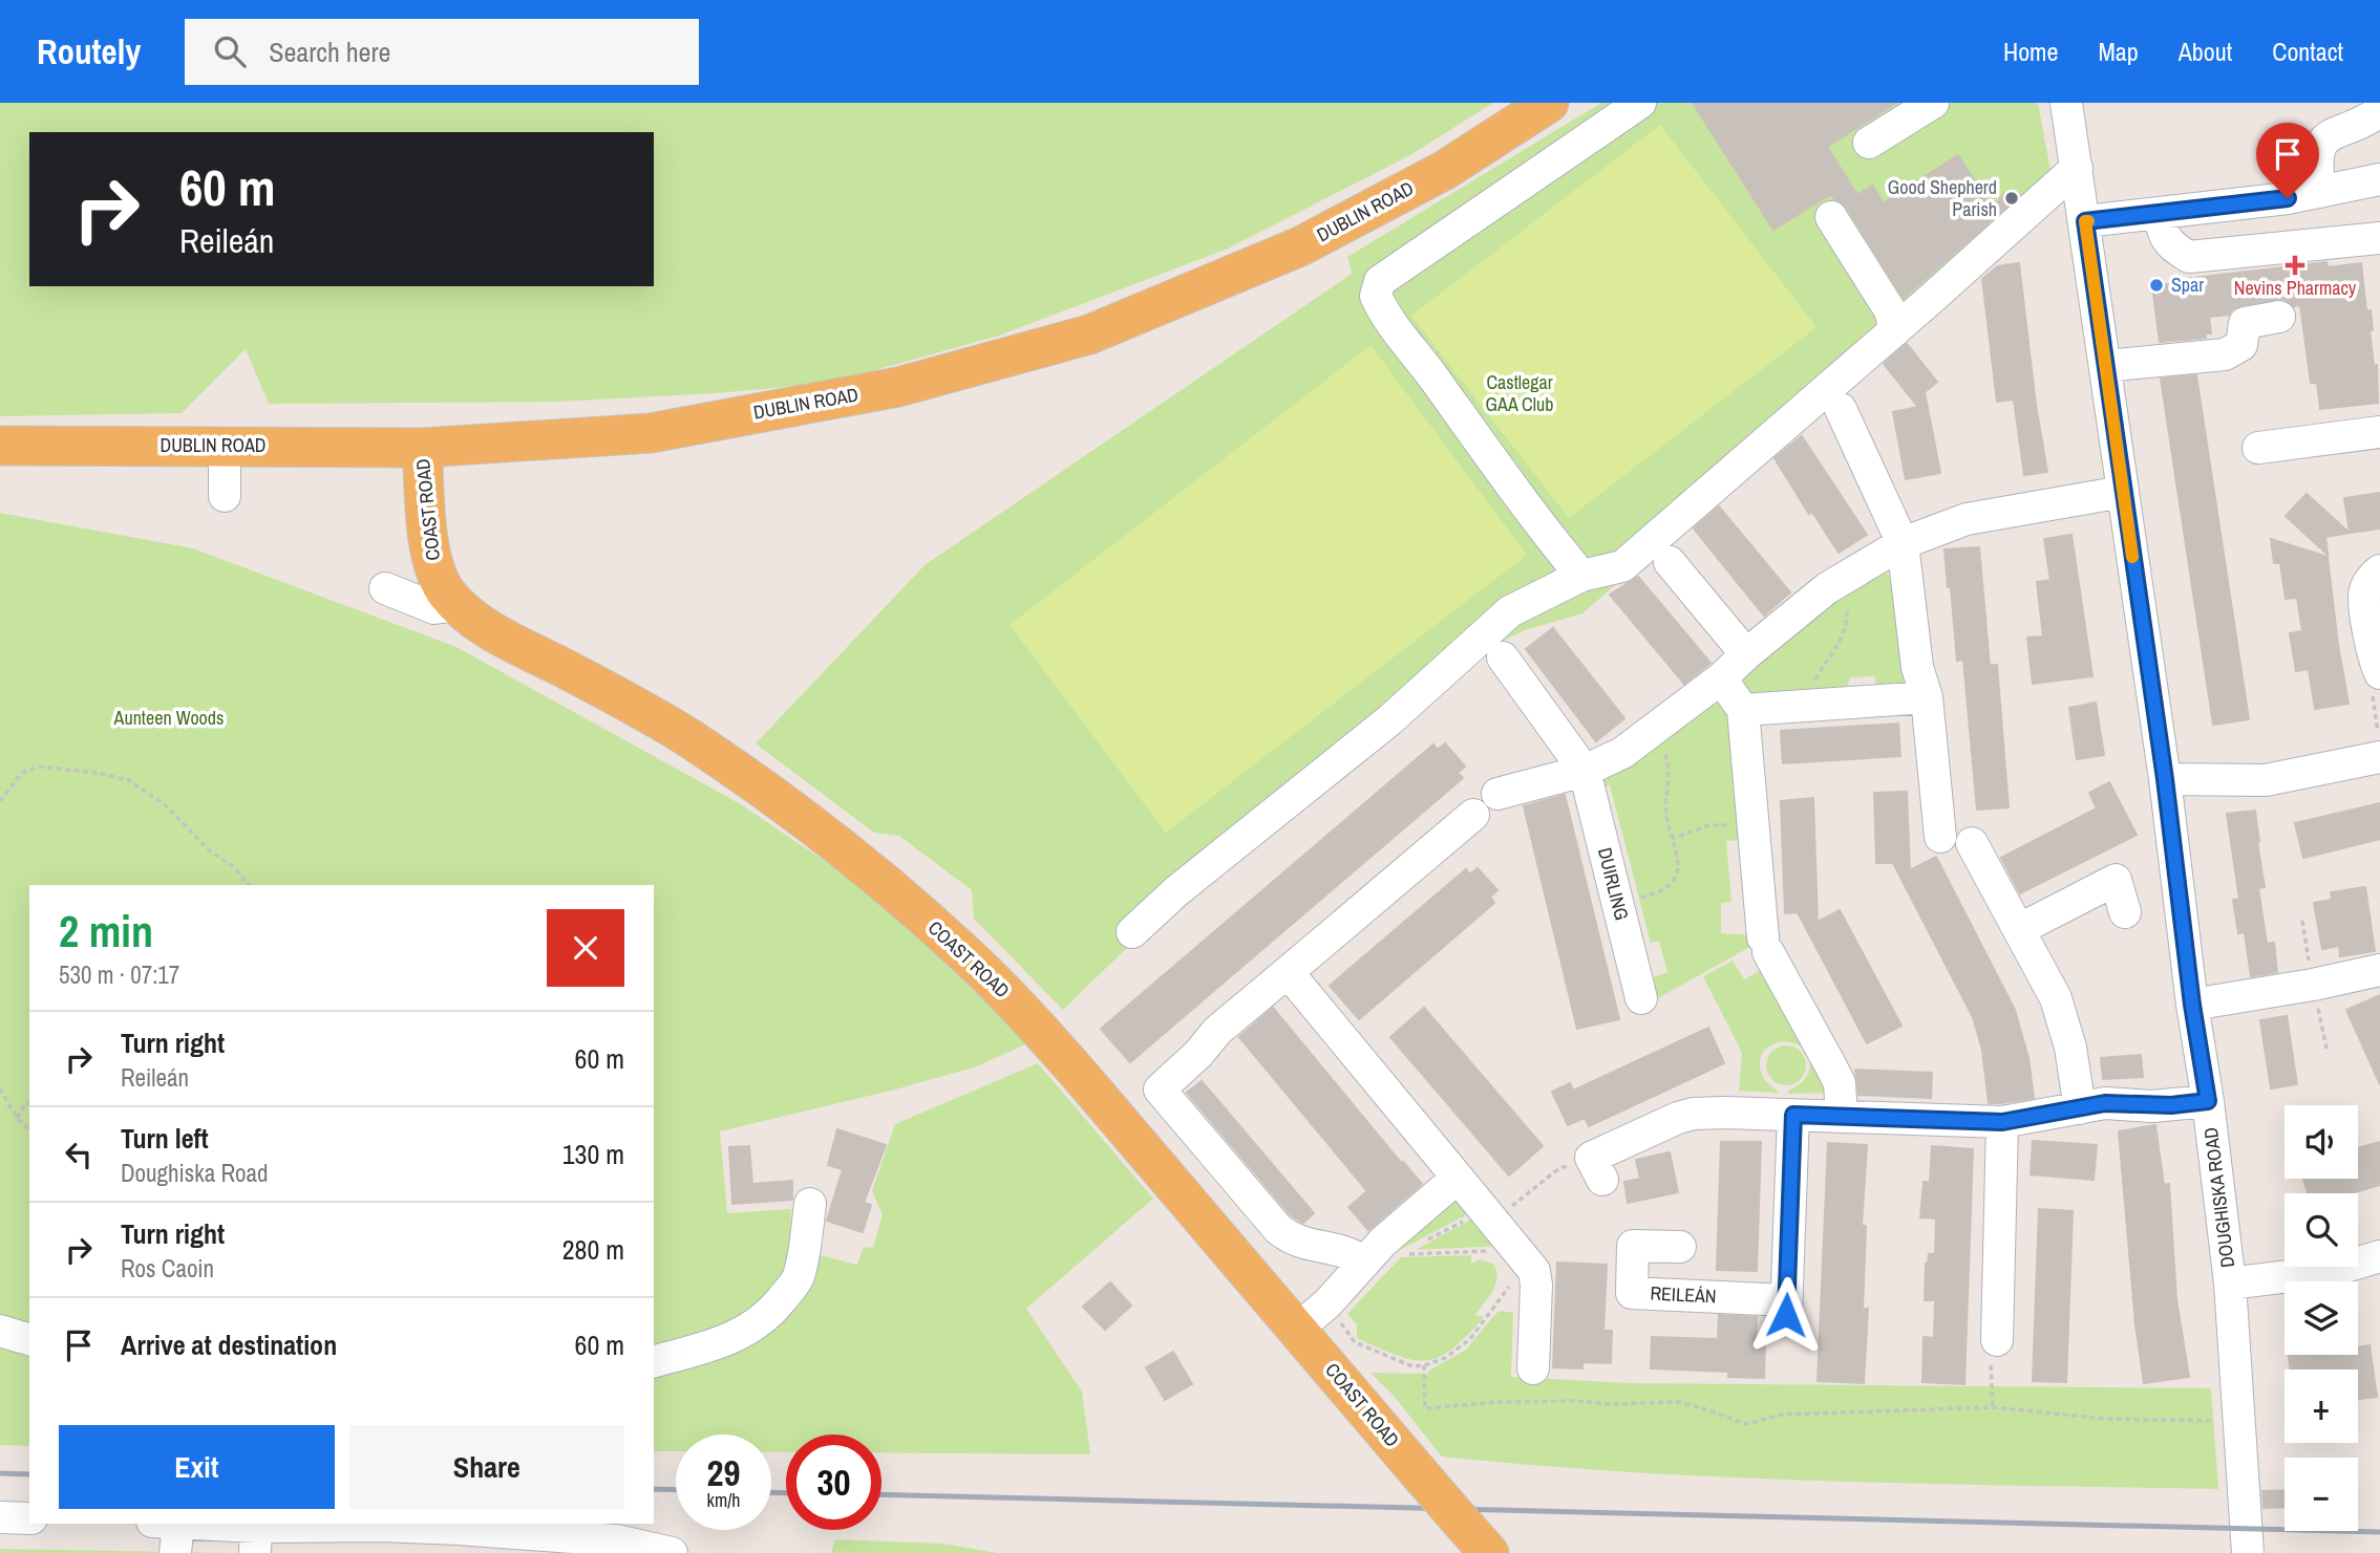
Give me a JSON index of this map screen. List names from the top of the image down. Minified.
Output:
{"streets":{"main road":["DUBLIN ROAD","COAST ROAD"],"street":["DUIRLING","DOUGHISKA ROAD","REILEÁN"]},"crossings":[["DUBLIN ROAD","COAST ROAD"]],"parks":["Castlegar GAA Club","Aunteen Woods"],"places":{"other":["Good Shepherd Parish","Spar"],"health":["Nevins Pharmacy"]},"page":{"header":"Routely","search":"Search here","nav":["Home","Map","About","Contact"],"turn":["60 m","Reileán"],"heading":["2 min","530 m · 07:17"],"list":[{"name":"Turn right","note":"Reileán","value":"60 m"},{"name":"Turn left","note":"Doughiska Road","value":"130 m"},{"name":"Turn right","note":"Ros Caoin","value":"280 m"},{"name":"Arrive at destination","value":"60 m"}],"map_buttons":["+","−"],"buttons":["Exit","Share"],"speed":"29 km/h","limit":"30"}}
